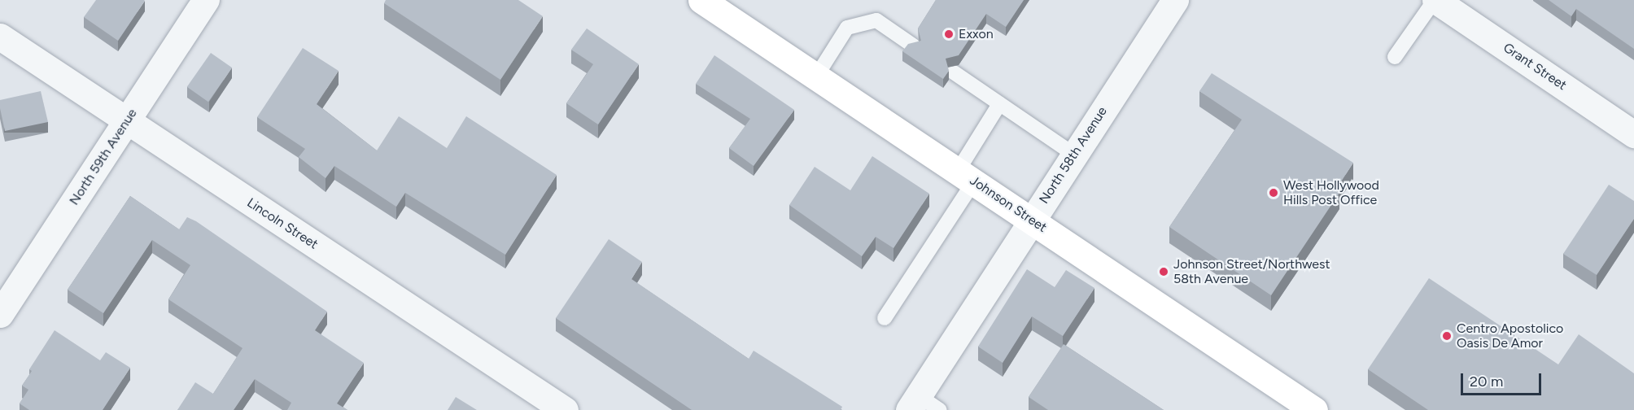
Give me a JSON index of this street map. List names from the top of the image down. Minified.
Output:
{"streets":{"street":["Grant Street","North 58th Avenue","North 59th Avenue","Johnson Street","Lincoln Street"]},"crossings":[["North 58th Avenue","Johnson Street"],["North 59th Avenue","Lincoln Street"]],"places":["Exxon","West Hollywood Hills Post Office","Johnson Street/Northwest 58th Avenue","Centro Apostolico Oasis De Amor"],"scale_bar":"20 m"}
